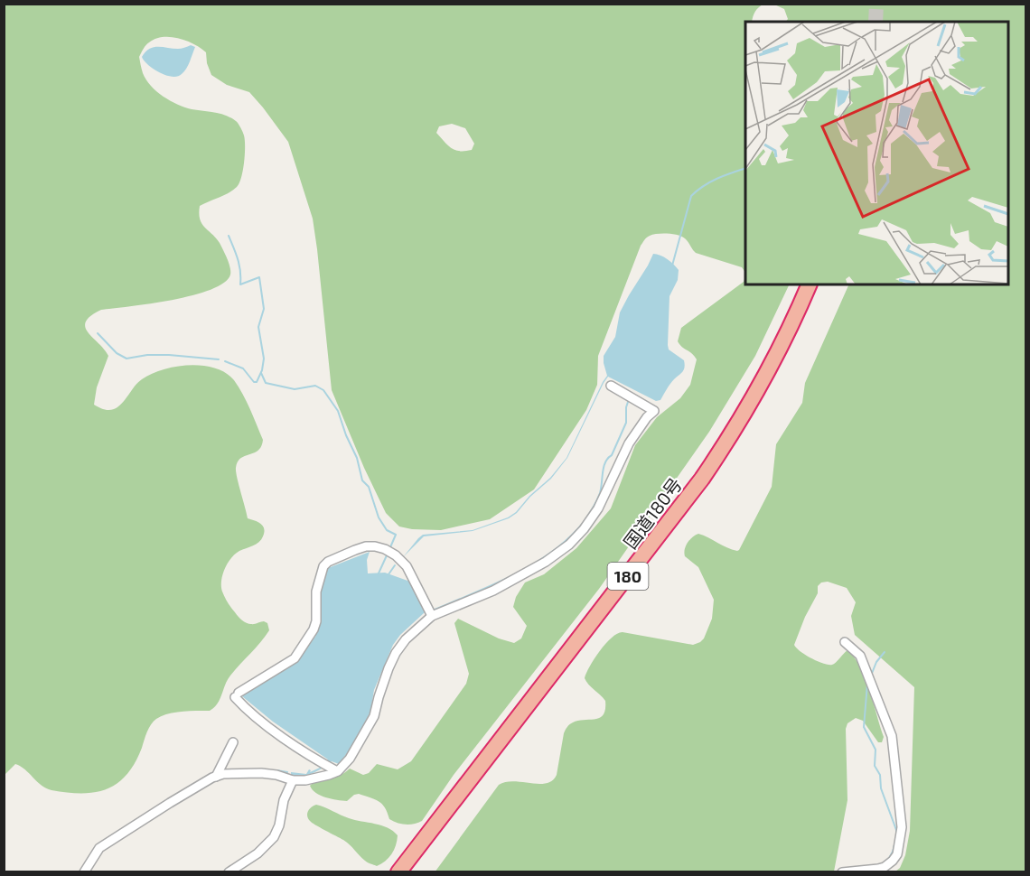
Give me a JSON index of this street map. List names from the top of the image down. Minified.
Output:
{"streets":{"highway":["国道180号","180"]}}
